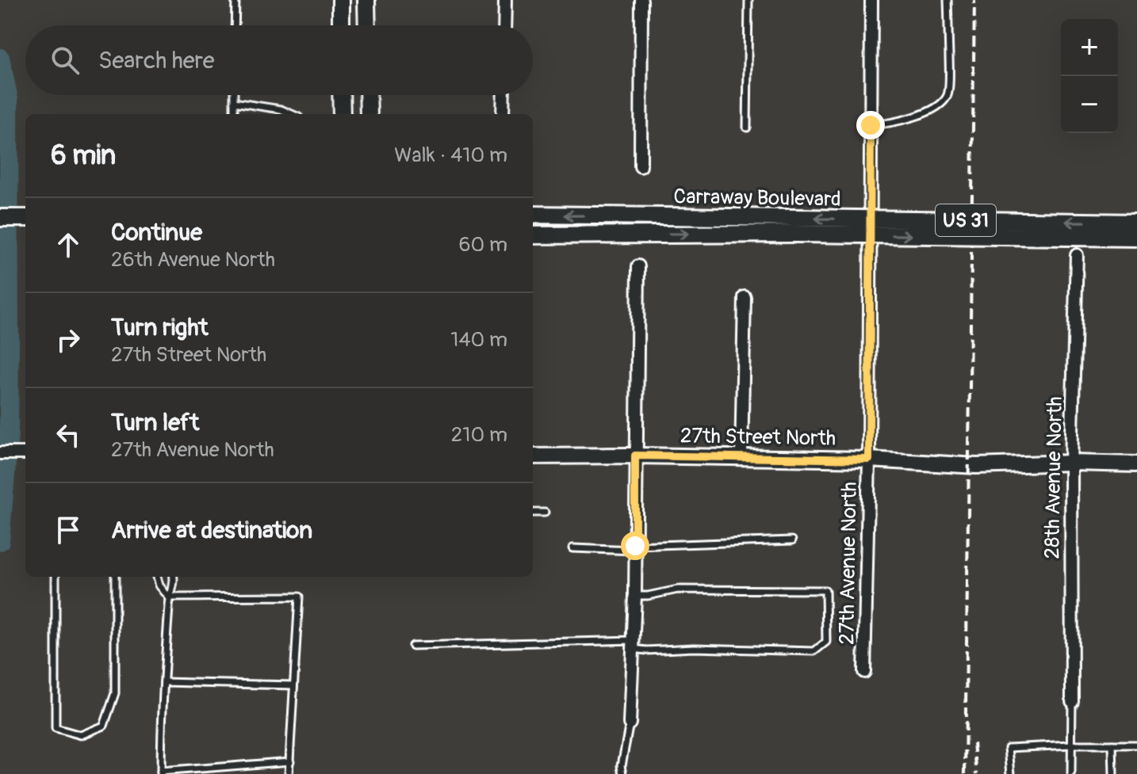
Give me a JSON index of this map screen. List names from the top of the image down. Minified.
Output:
{"streets":{"main road":["Carraway Boulevard","US 31"],"street":["27th Street North","28th Avenue North","27th Avenue North"]},"crossings":[["27th Street North","28th Avenue North"],["27th Street North","27th Avenue North"]],"page":{"map_buttons":["+","−"],"search":"Search here","heading":["6 min","Walk · 410 m"],"list":[["Continue","26th Avenue North","60 m"],["Turn right","27th Street North","140 m"],["Turn left","27th Avenue North","210 m"],"Arrive at destination"]}}
